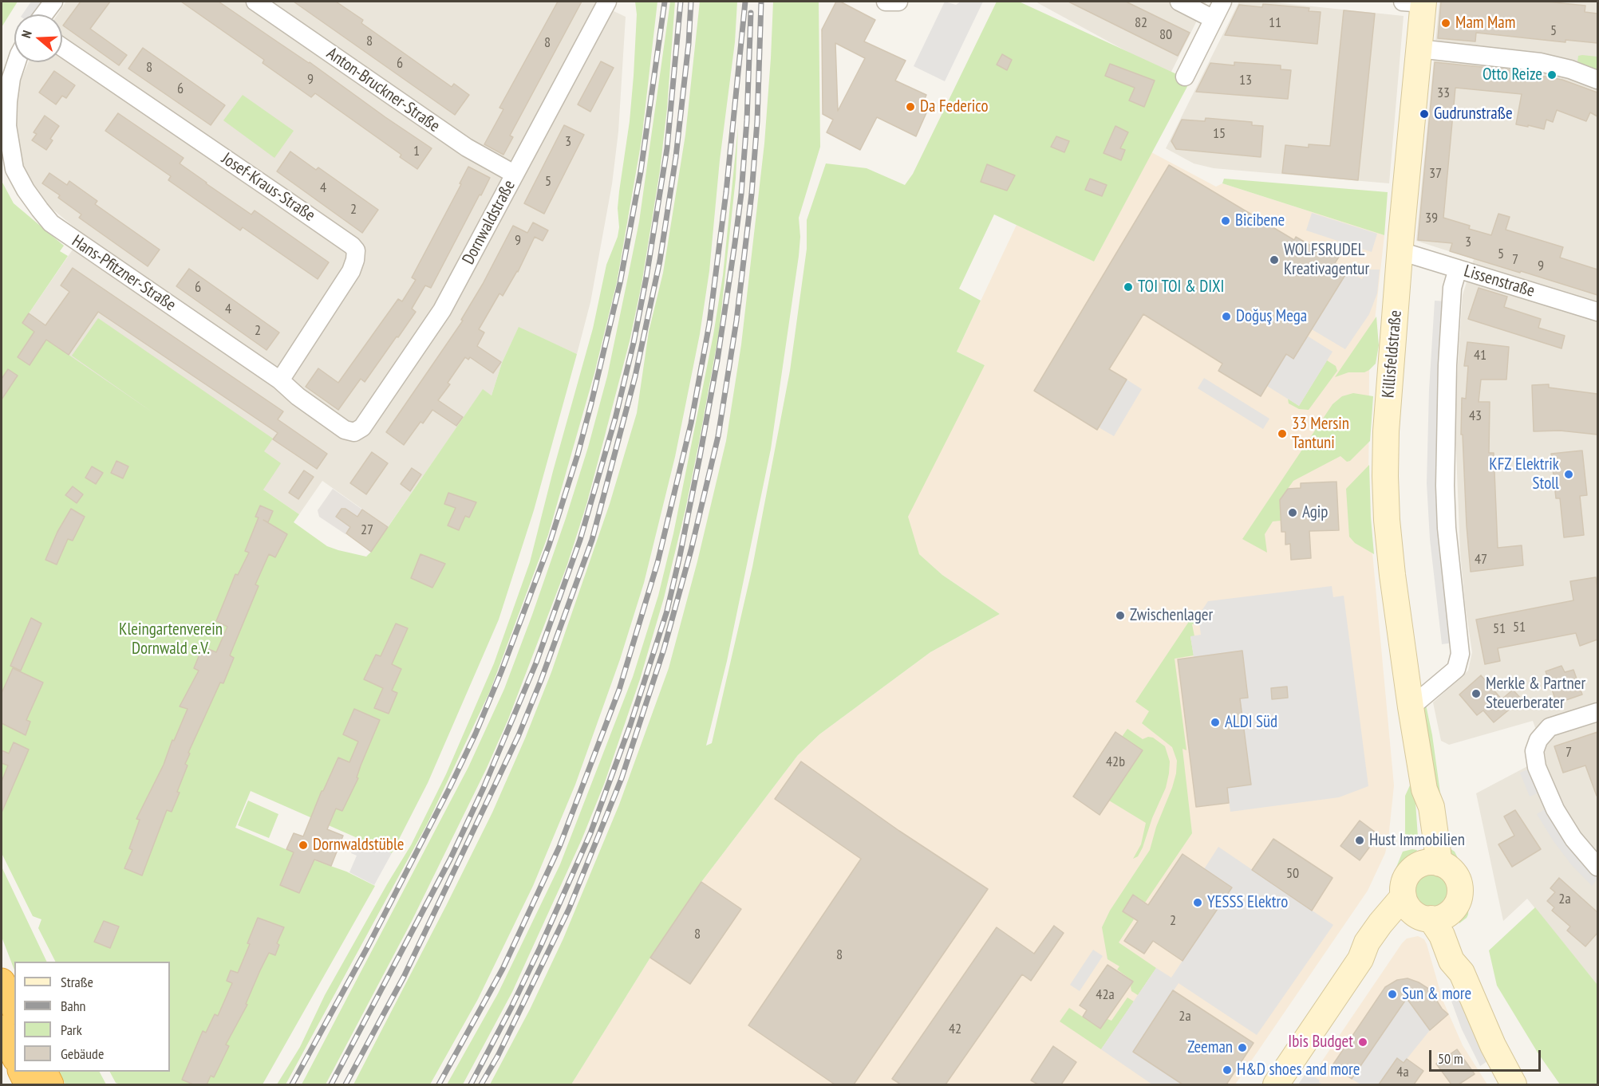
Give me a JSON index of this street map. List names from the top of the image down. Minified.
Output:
{"streets":{"main road":["Killisfeldstraße"],"street":["Anton-Bruckner-Straße","Josef-Kraus-Straße","Dornwaldstraße","Hans-Pfitzner-Straße","Lissenstraße"]},"crossings":[["Anton-Bruckner-Straße","Dornwaldstraße"],["Josef-Kraus-Straße","Hans-Pfitzner-Straße"],["Dornwaldstraße","Hans-Pfitzner-Straße"],["Lissenstraße","Killisfeldstraße"]],"parks":["Kleingartenverein Dornwald e.V."],"places":["Mam Mam","Otto Reize","Da Federico","Gudrunstraße","Bicibene","WOLFSRUDEL Kreativagentur","TOI TOI & DIXI","Doğuş Mega","33 Mersin Tantuni","KFZ Elektrik Stoll","Agip","Zwischenlager","Merkle & Partner Steuerberater","ALDI Süd","Hust Immobilien","Dornwaldstüble","YESSS Elektro","Sun & more","Ibis Budget","Zeeman","H&D shoes and more"],"house_numbers":["82","11","5","80","8","8","6","8","9","13","6","33","15","3","1","37","5","4","2","39","9","3","5","7","9","6","4","2","41","43","27","47","51","51","7","42b","50","2a","2","8","8","42a","2a","42","4a"],"legend":["Straße","Bahn","Park","Gebäude"],"scale_bar":"50 m","north":"left"}
